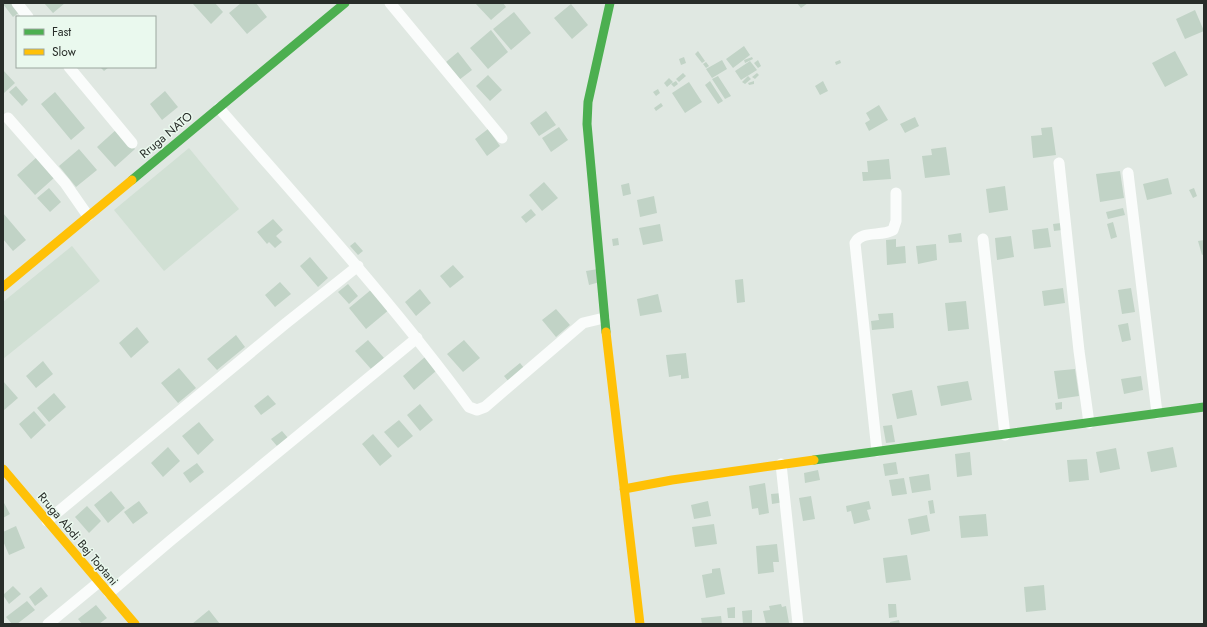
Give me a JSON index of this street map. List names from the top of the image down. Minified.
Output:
{"streets":{"street":["Rruga NATO","Rruga Abdi Bej Toptani"]},"legend":["Fast","Slow"]}
